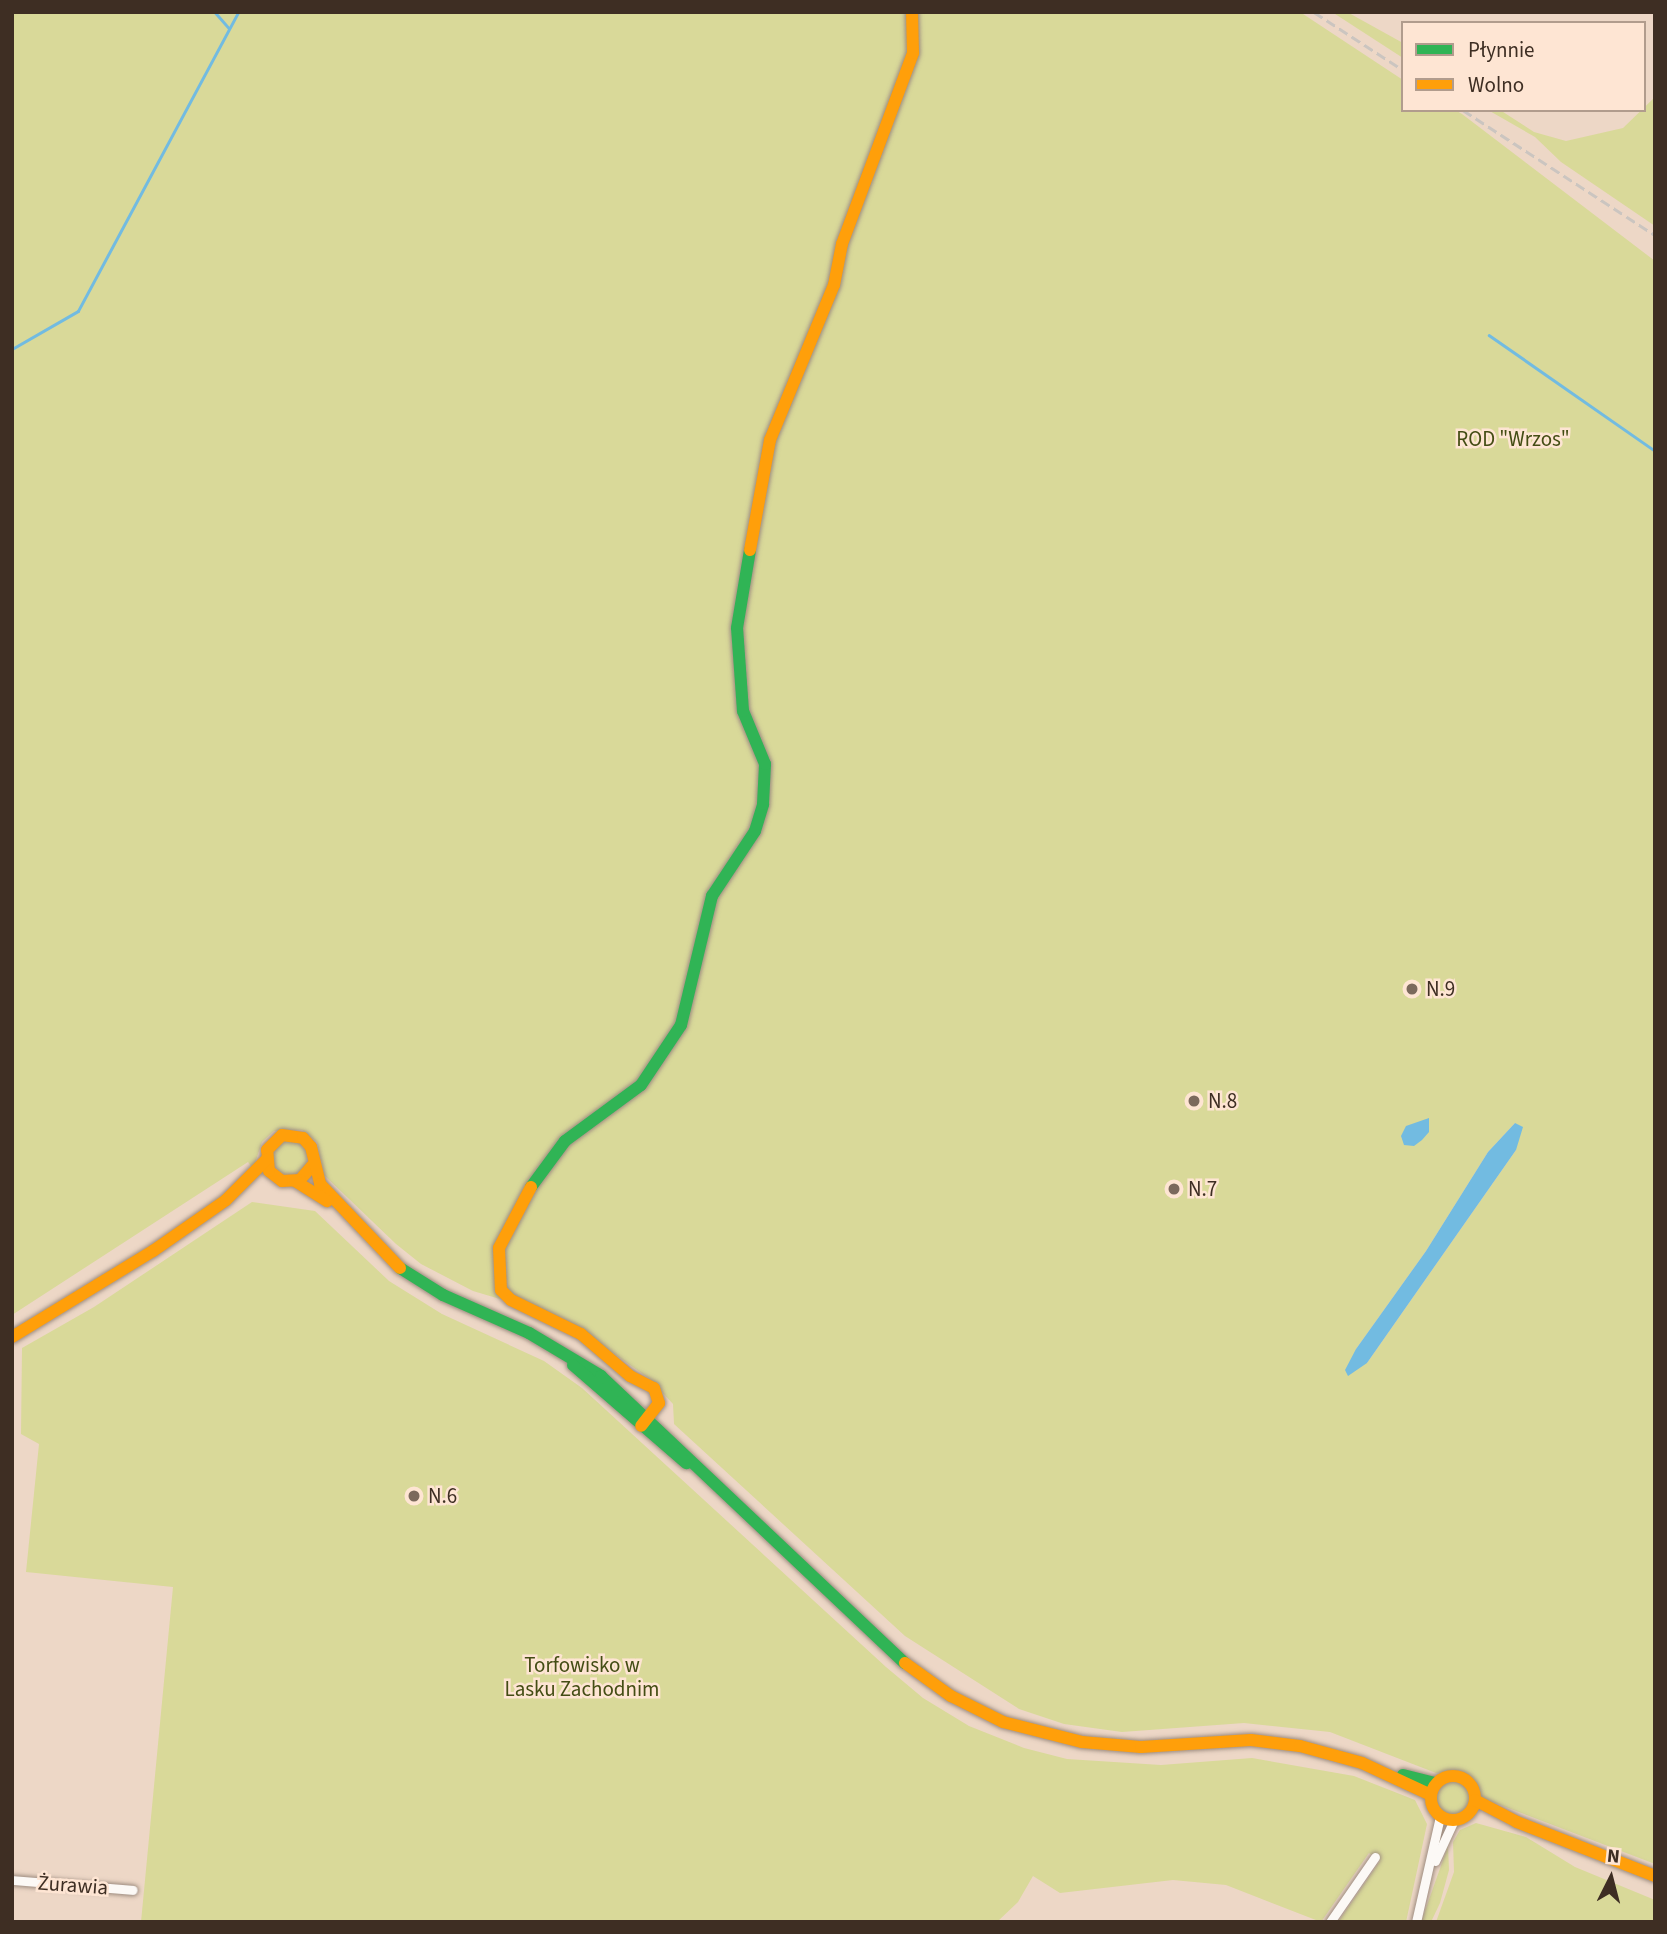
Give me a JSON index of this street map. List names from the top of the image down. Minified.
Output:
{"streets":{"street":["Żurawia"]},"parks":["ROD \"Wrzos\"","Torfowisko w Lasku Zachodnim"],"places":["N.9","N.8","N.7","N.6"],"legend":["Płynnie","Wolno"],"north":"top"}
